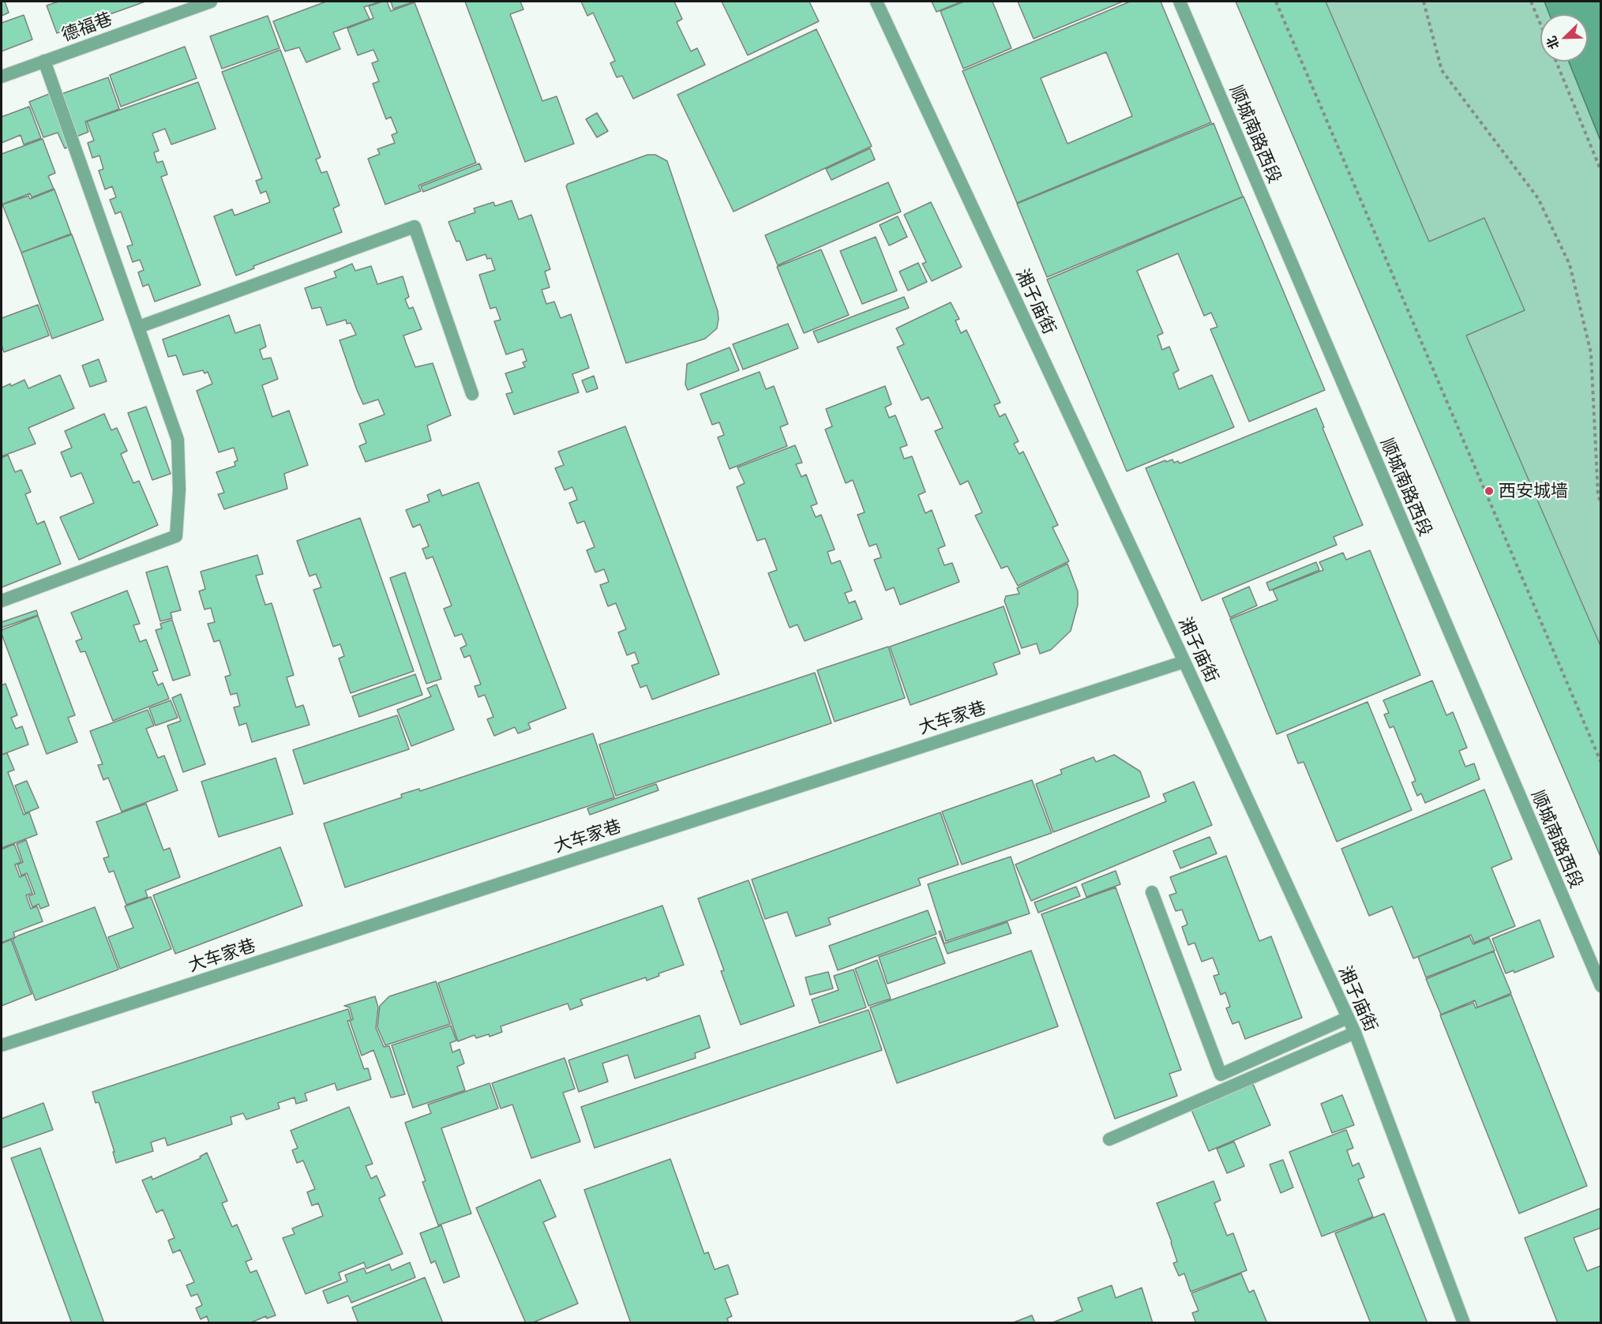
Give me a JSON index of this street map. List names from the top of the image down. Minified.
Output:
{"streets":{"street":["德福巷","顺城南路西段","湘子庙街","大车家巷"]},"crossings":[["湘子庙街","大车家巷"]],"places":["西安城墙"],"north":"bottom left"}
